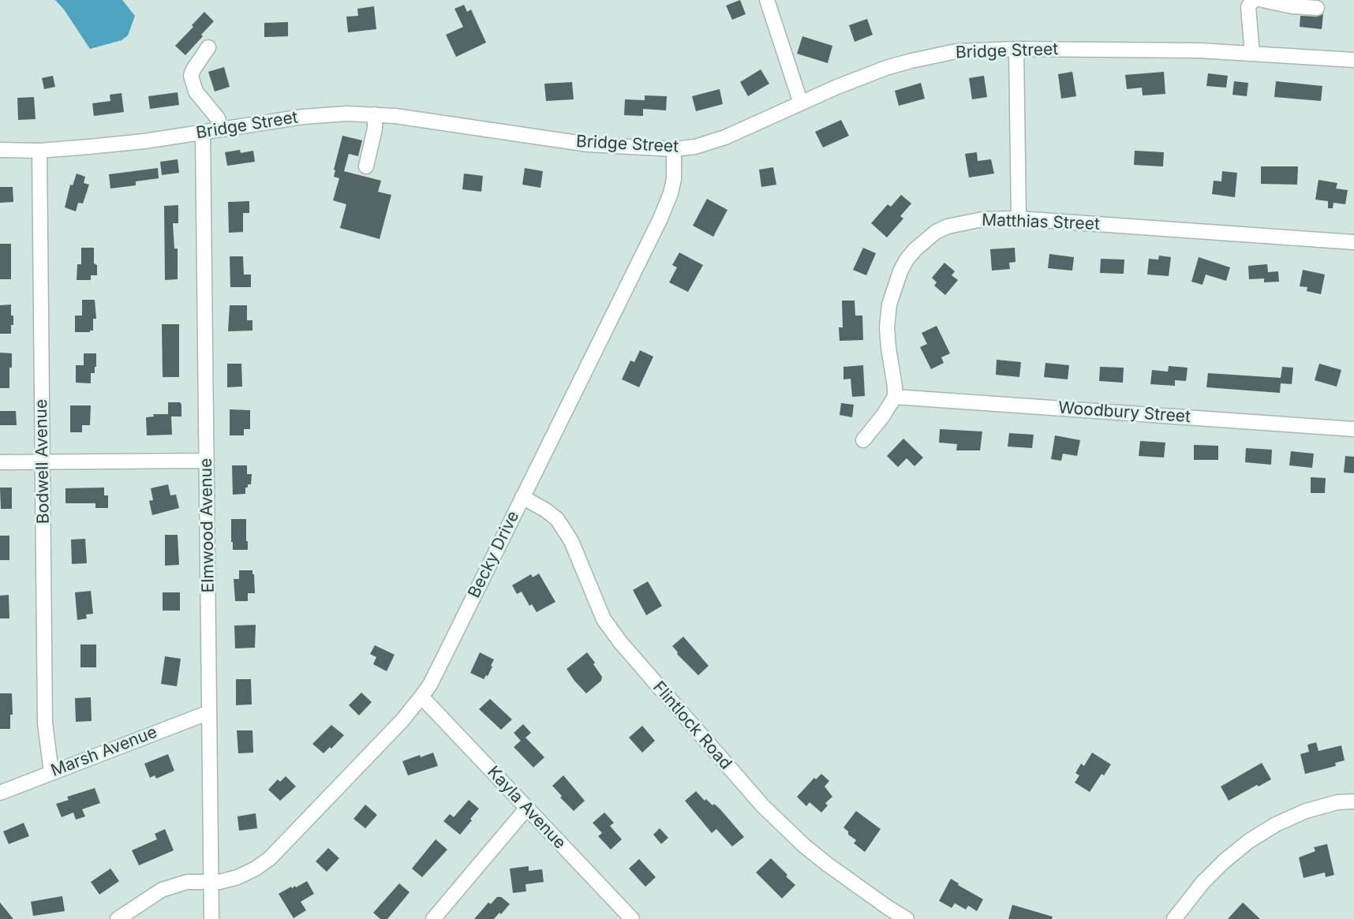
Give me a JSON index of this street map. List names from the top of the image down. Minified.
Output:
{"streets":{"street":["Bridge Street","Matthias Street","Woodbury Street","Bodwell Avenue","Elmwood Avenue","Becky Drive","Flintlock Road","Marsh Avenue","Kayla Avenue"]},"crossings":[["Bridge Street","Bodwell Avenue"],["Bridge Street","Elmwood Avenue"],["Bridge Street","Becky Drive"],["Matthias Street","Woodbury Street"],["Bodwell Avenue","Marsh Avenue"],["Elmwood Avenue","Becky Drive"],["Elmwood Avenue","Marsh Avenue"],["Becky Drive","Flintlock Road"],["Becky Drive","Kayla Avenue"]]}
